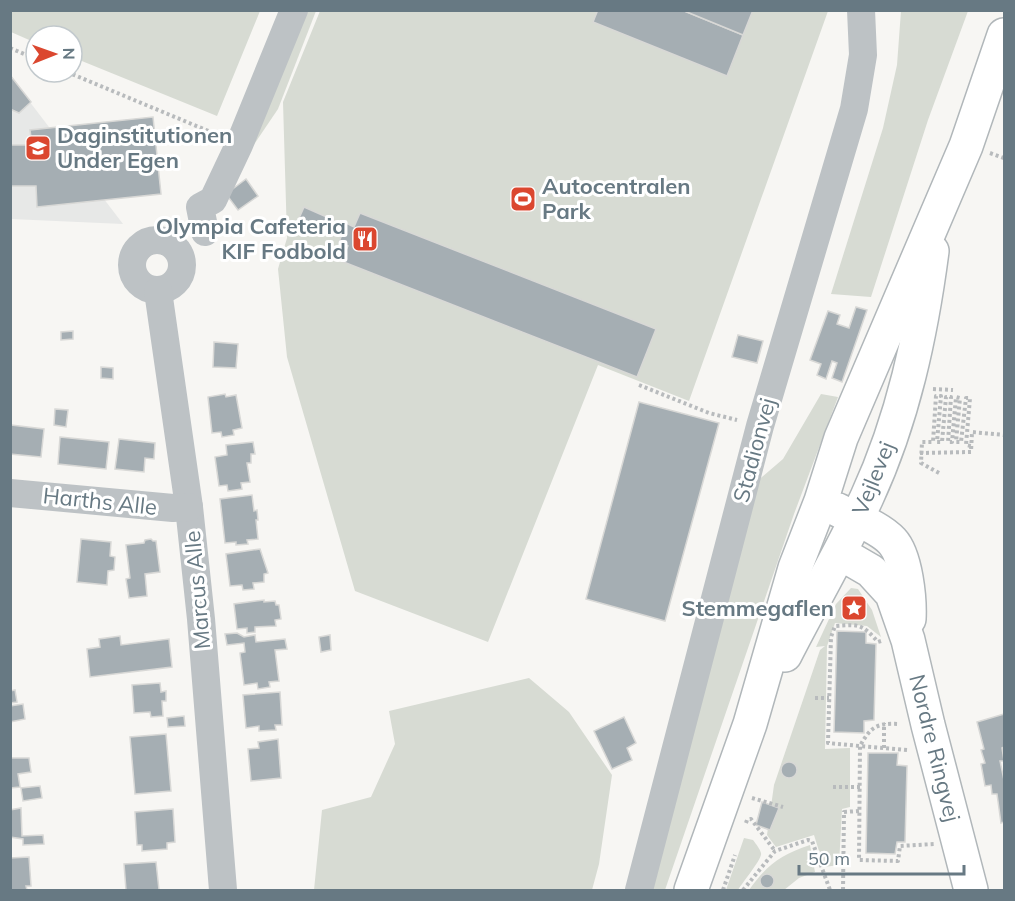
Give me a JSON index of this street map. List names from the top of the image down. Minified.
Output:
{"streets":{"main road":["Vejlevej","Nordre Ringvej"],"street":["Stadionvej","Harths Alle","Marcus Alle"]},"crossings":[["Vejlevej","Nordre Ringvej"],["Harths Alle","Marcus Alle"]],"places":{"school or university":["Daginstitutionen Under Egen"],"sports":["Autocentralen Park"],"restaurant":["Olympia Cafeteria KIF Fodbold"],"place":["Stemmegaflen"]},"scale_bar":"50 m","north":"right"}
